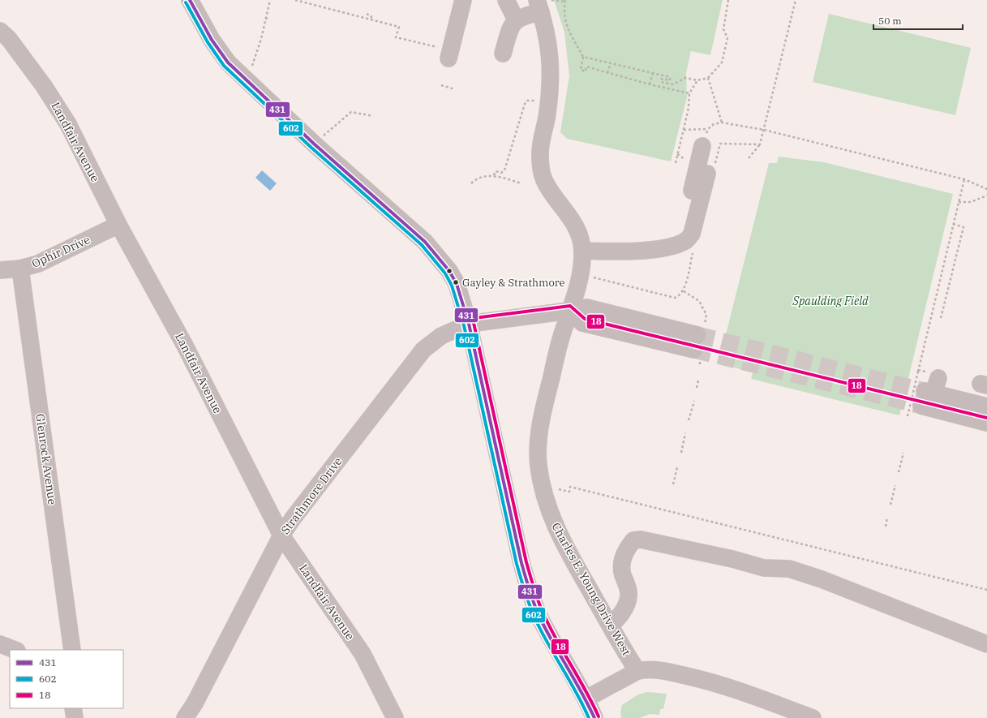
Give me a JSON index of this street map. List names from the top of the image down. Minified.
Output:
{"streets":{"street":["Landfair Avenue","Ophir Drive","Glenrock Avenue","Strathmore Drive","Charles E. Young Drive West"]},"crossings":[["Landfair Avenue","Ophir Drive"],["Landfair Avenue","Strathmore Drive"],["Ophir Drive","Glenrock Avenue"],["Strathmore Drive","Charles E. Young Drive West"]],"parks":["Spaulding Field"],"places":["Gayley & Strathmore"],"lines":["transit line 431","transit line 602","transit line 18"],"legend":["431","602","18"],"scale_bar":"50 m"}
